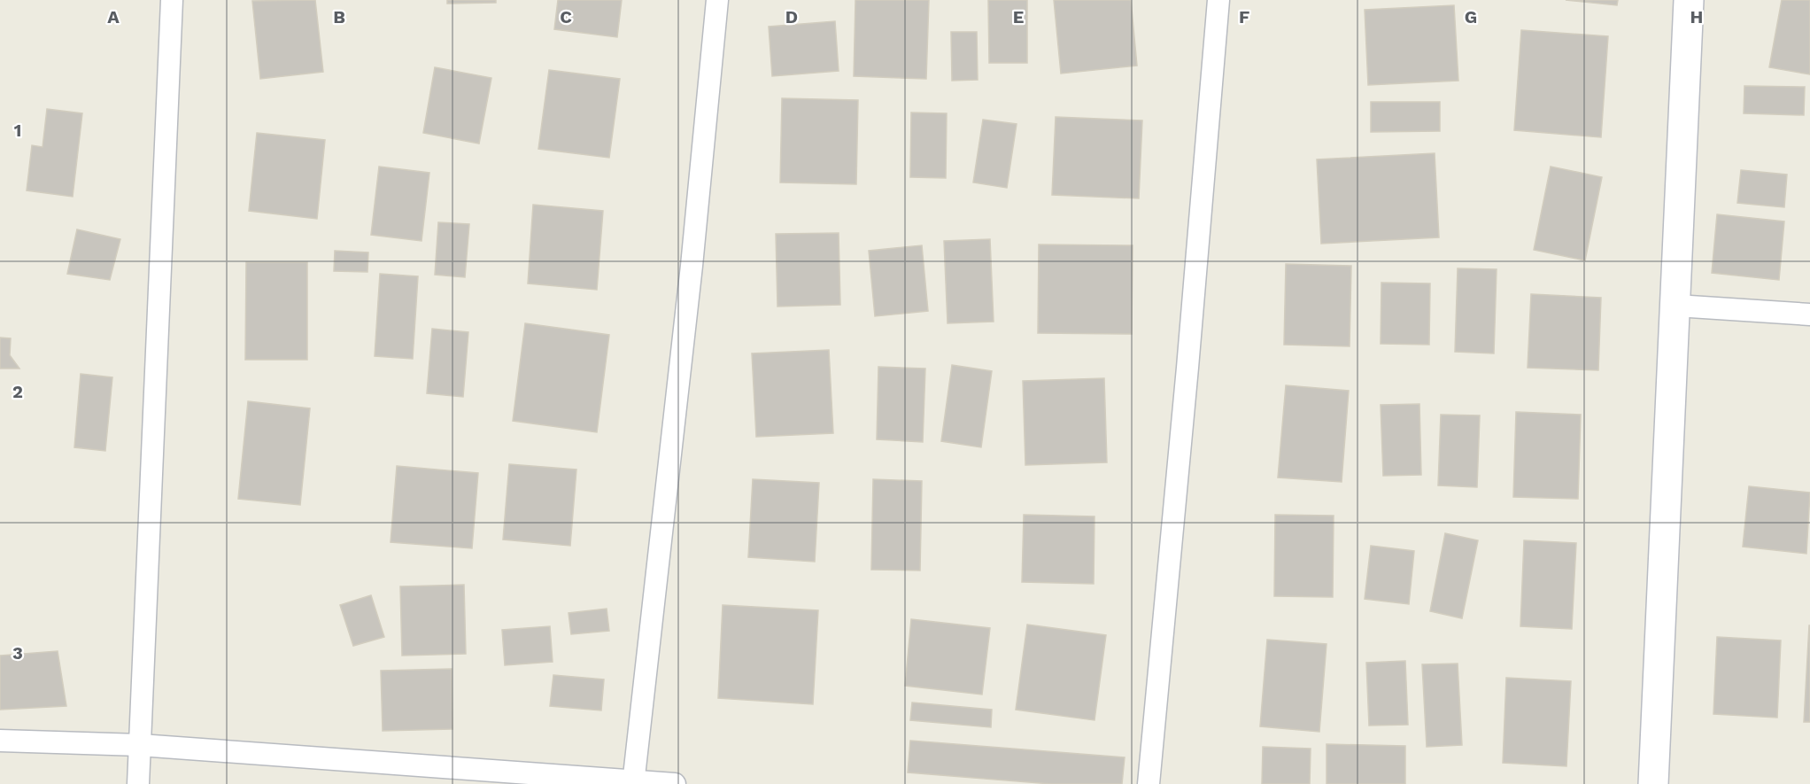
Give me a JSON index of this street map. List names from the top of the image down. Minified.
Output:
{"grid":{"columns":["A","B","C","D","E","F","G","H"],"rows":["1","2","3"]}}
